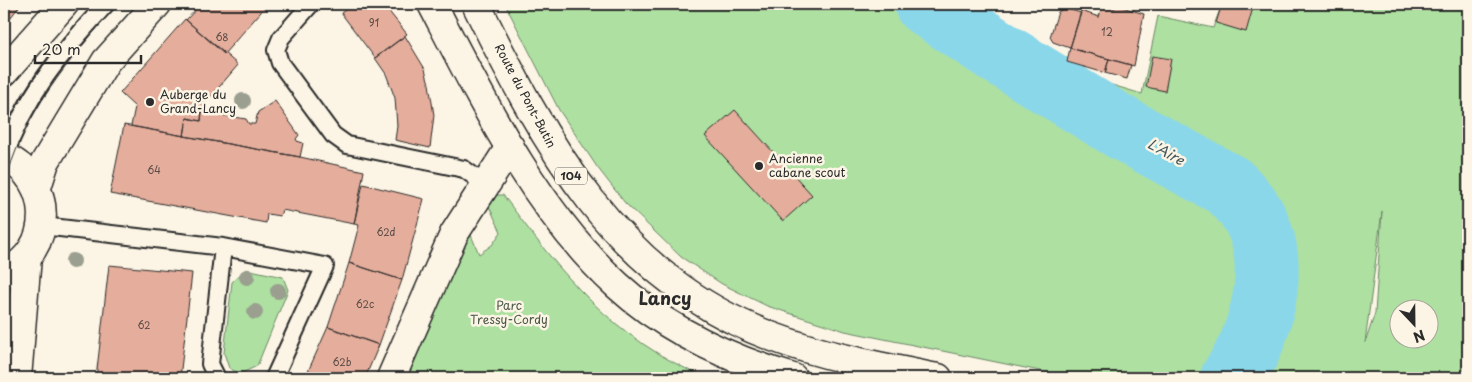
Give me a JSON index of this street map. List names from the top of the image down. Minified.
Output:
{"streets":{"main road":["Route du Pont-Butin","104"]},"districts":["Lancy"],"water":["L'Aire"],"parks":["Parc Tressy-Cordy"],"places":["Auberge du Grand-Lancy","Ancienne cabane scout"],"house_numbers":["91","12","68","64","62d","62c","62","62b"],"scale_bar":"20 m","north":"bottom"}
